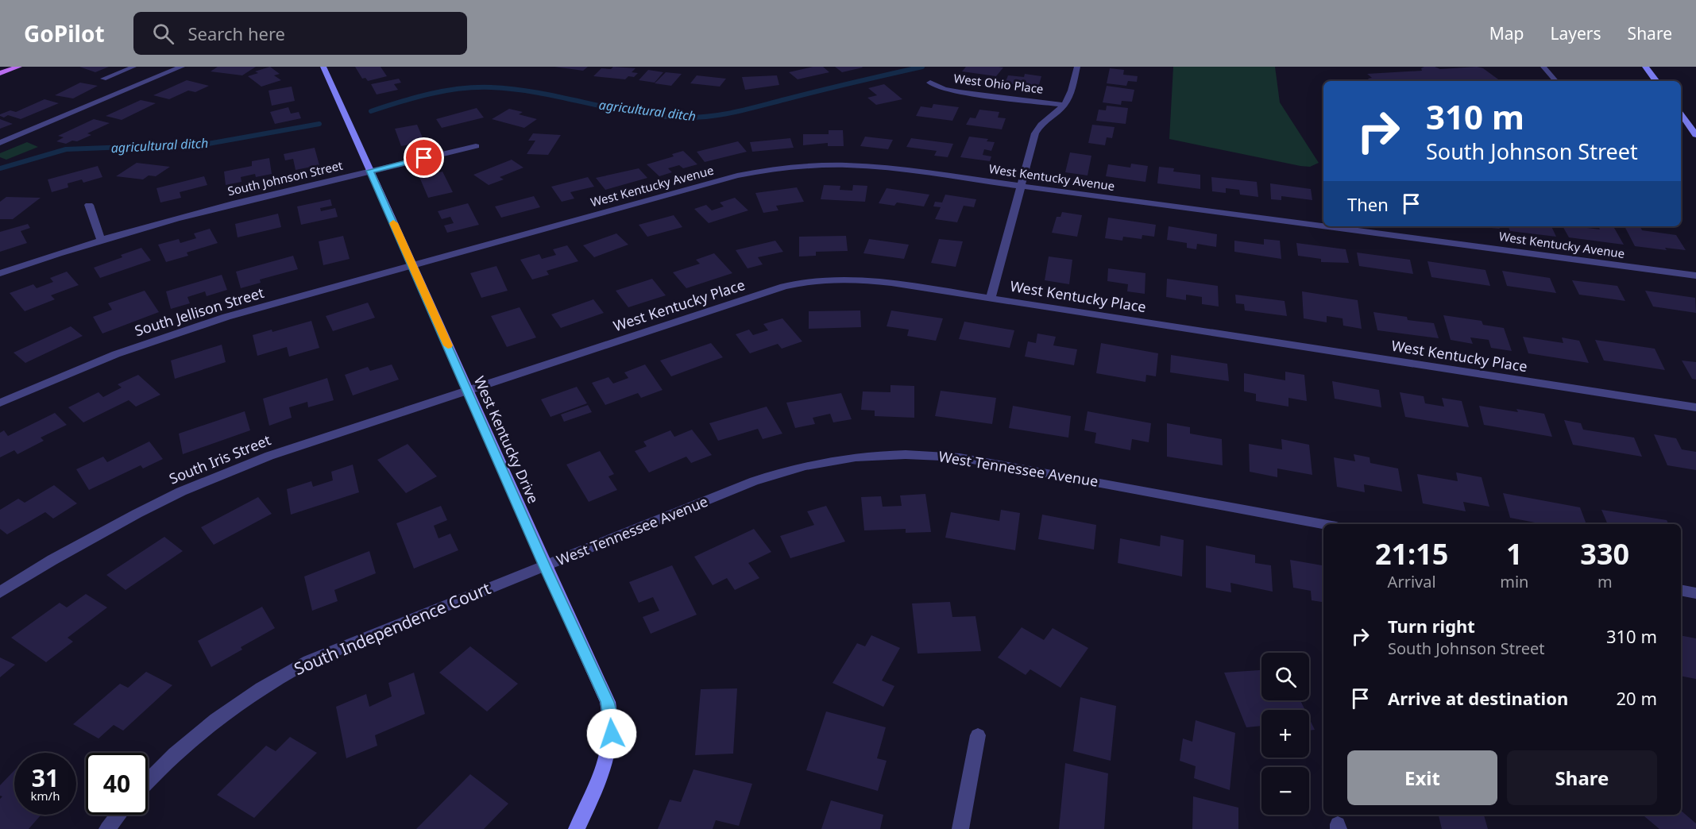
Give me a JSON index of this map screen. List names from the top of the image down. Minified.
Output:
{"streets":{"street":["West Ohio Place","West Kentucky Avenue","South Johnson Street","West Kentucky Place","South Jellison Street","West Kentucky Drive","South Iris Street","West Tennessee Avenue","South Independence Court"]},"crossings":[["West Kentucky Avenue","South Jellison Street"],["West Kentucky Avenue","West Kentucky Drive"],["South Johnson Street","West Kentucky Drive"],["West Kentucky Place","West Kentucky Drive"],["West Kentucky Place","South Iris Street"],["South Jellison Street","West Kentucky Drive"],["West Kentucky Drive","South Iris Street"],["West Kentucky Drive","West Tennessee Avenue"],["West Kentucky Drive","South Independence Court"],["West Tennessee Avenue","South Independence Court"]],"water":["agricultural ditch"],"page":{"header":"GoPilot","search":"Search here","nav":["Map","Layers","Share"],"turn":["310 m","South Johnson Street"],"then":"Then","eta":["21:15","Arrival","1","min","330","m"],"list":[{"name":"Turn right","note":"South Johnson Street","value":"310 m"},{"name":"Arrive at destination","value":"20 m"}],"map_buttons":["+","−"],"buttons":["Exit","Share"],"speed":"31 km/h","limit":"40"}}
